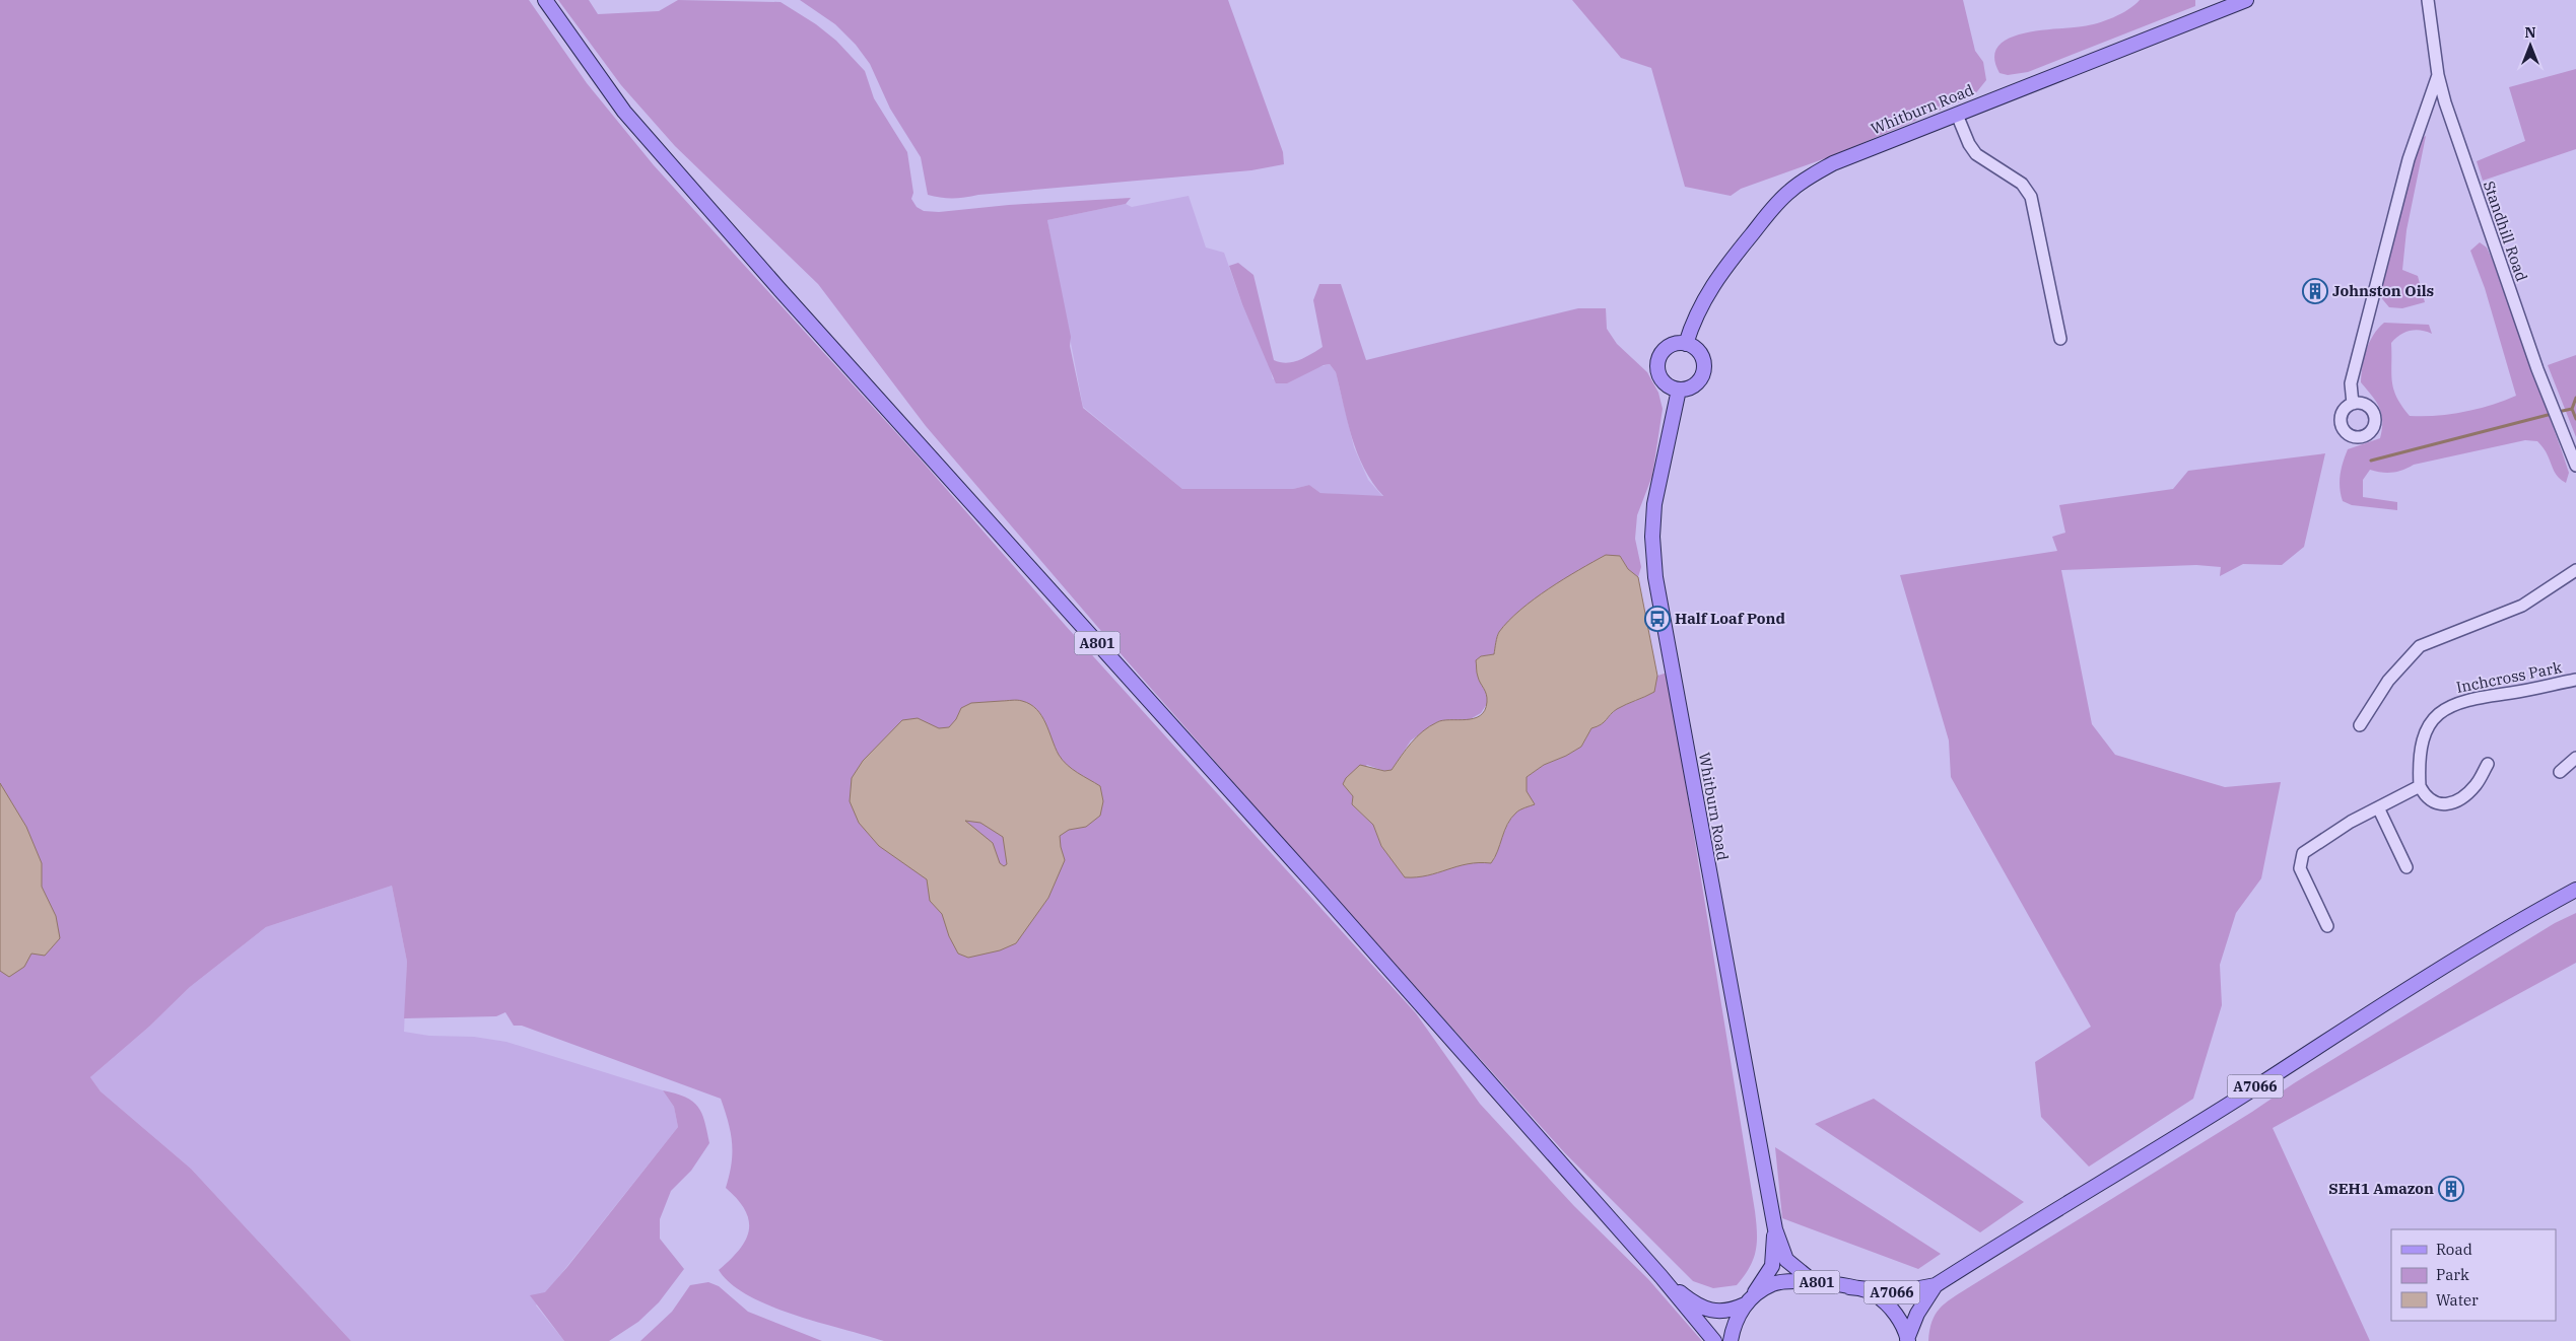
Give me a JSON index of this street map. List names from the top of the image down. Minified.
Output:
{"streets":{"main road":["Whitburn Road","A801","A7066"],"street":["Standhill Road","Inchcross Park"]},"crossings":[["Whitburn Road","A801"],["A801","A7066"]],"places":{"building":["Johnston Oils","SEH1 Amazon"],"bus stop":["Half Loaf Pond"]},"legend":["Road","Park","Water"],"north":"top"}
